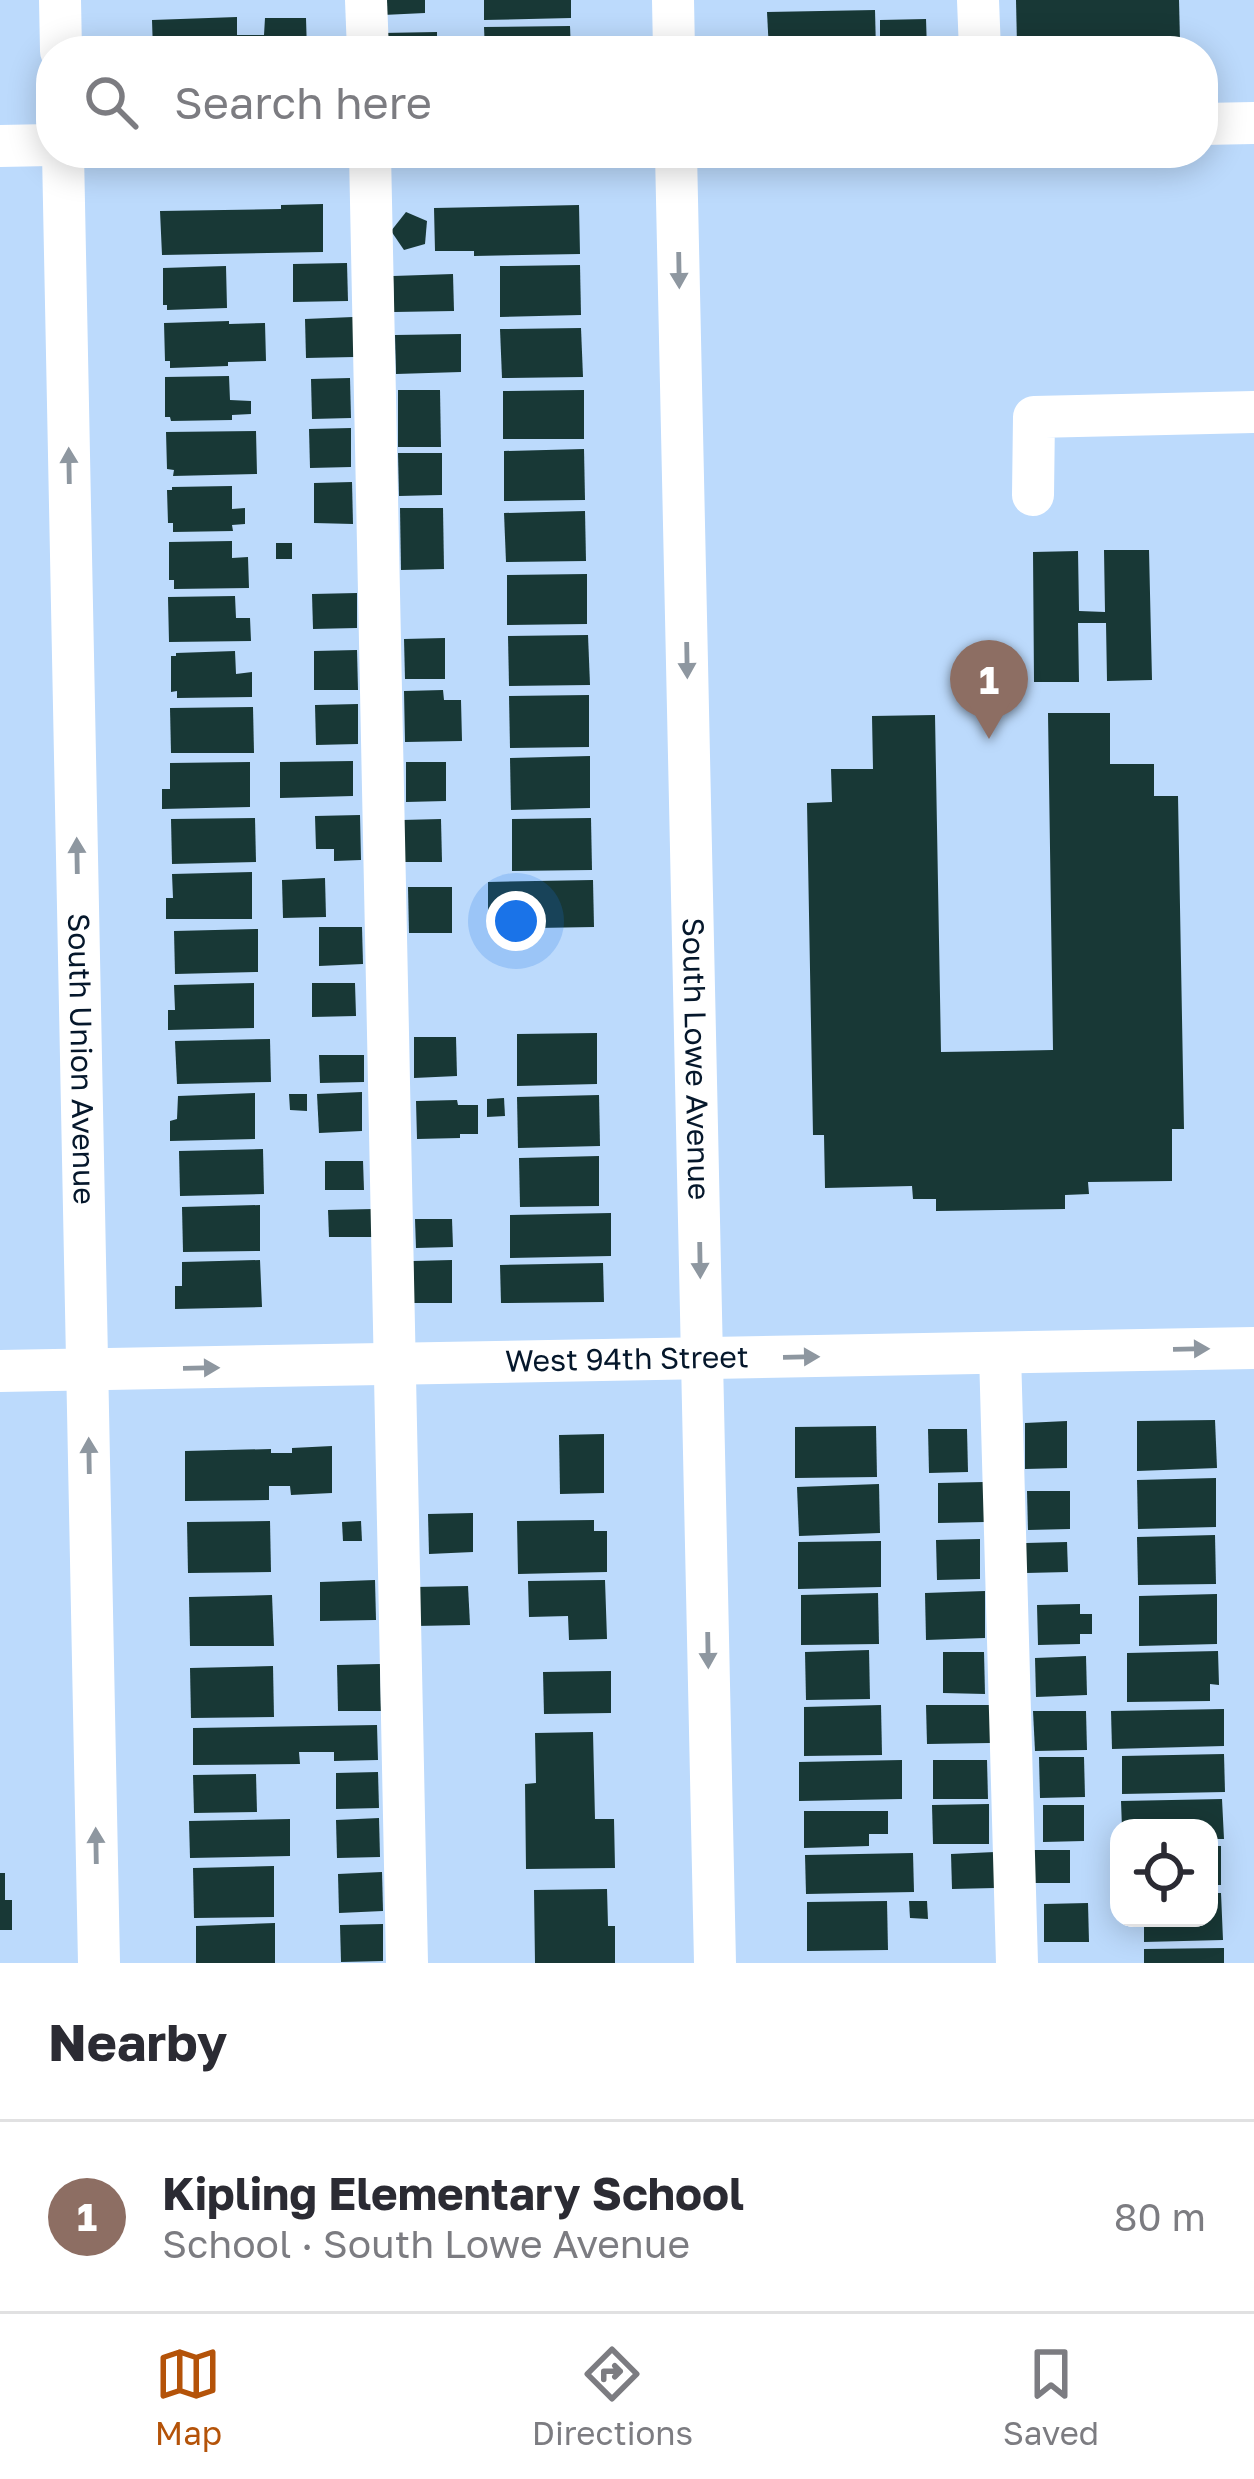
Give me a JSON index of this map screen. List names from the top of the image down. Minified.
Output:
{"streets":{"street":["South Union Avenue","South Lowe Avenue","West 94th Street"]},"crossings":[["South Union Avenue","West 94th Street"],["South Lowe Avenue","West 94th Street"]],"one_way":["West 94th Street"],"page":{"search":"Search here","pins":"1","heading":"Nearby","list":[{"mark":"1","name":"Kipling Elementary School","note":"School · South Lowe Avenue","value":"80 m"}],"nav":["Map","Directions","Saved"]}}
